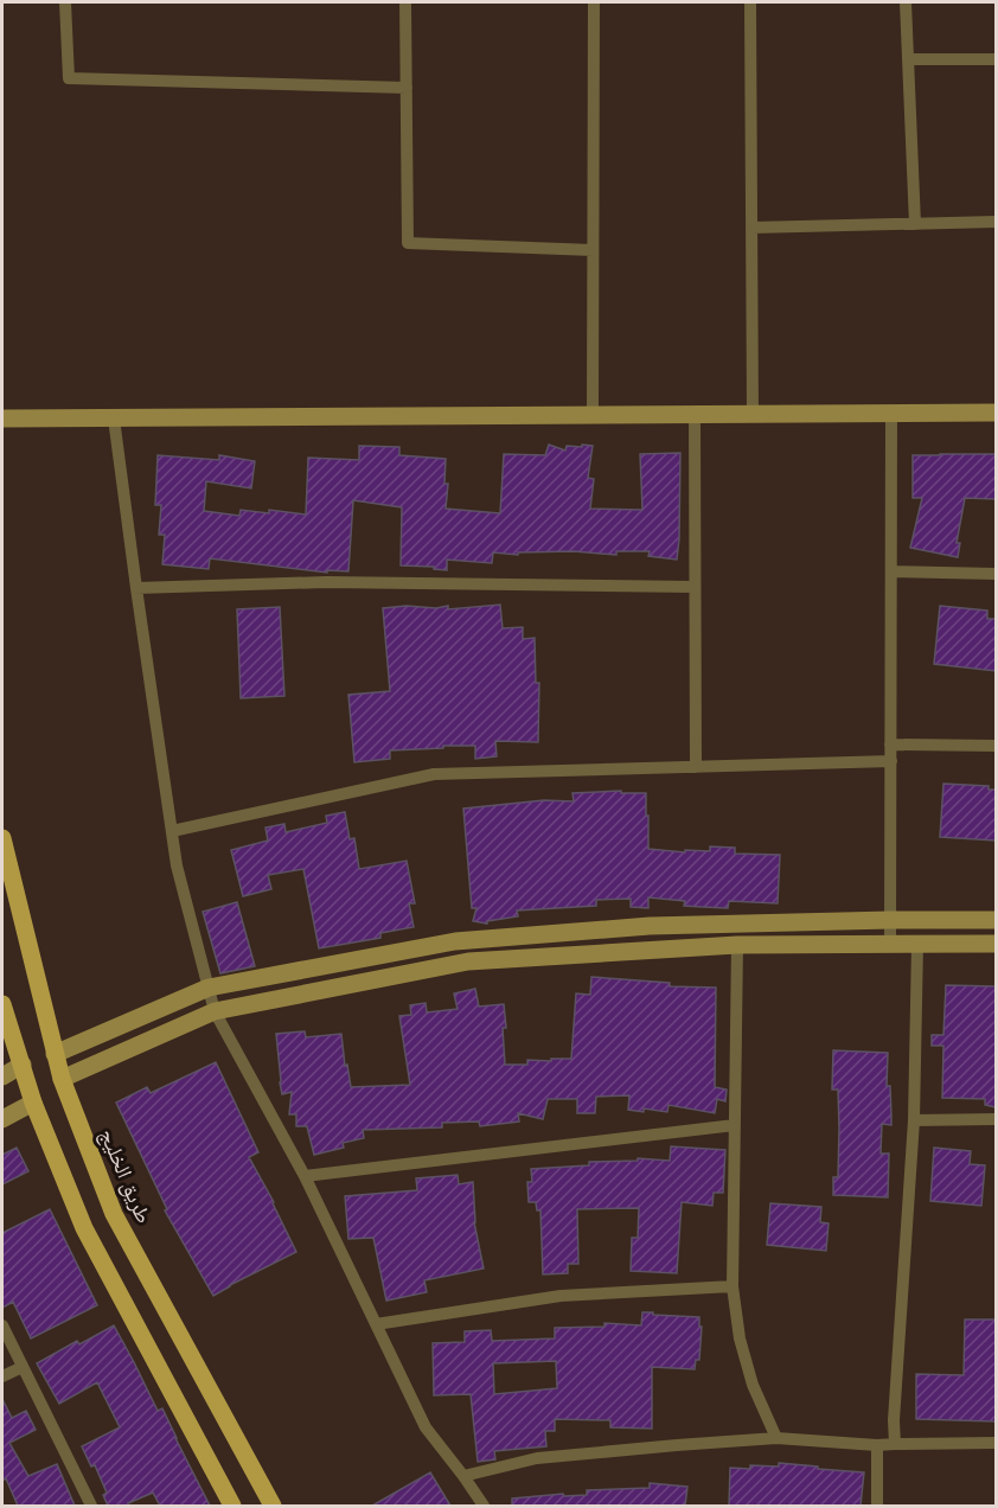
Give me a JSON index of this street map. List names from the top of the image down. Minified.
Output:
{"streets":{"main road":["طريق الخليج"]}}
